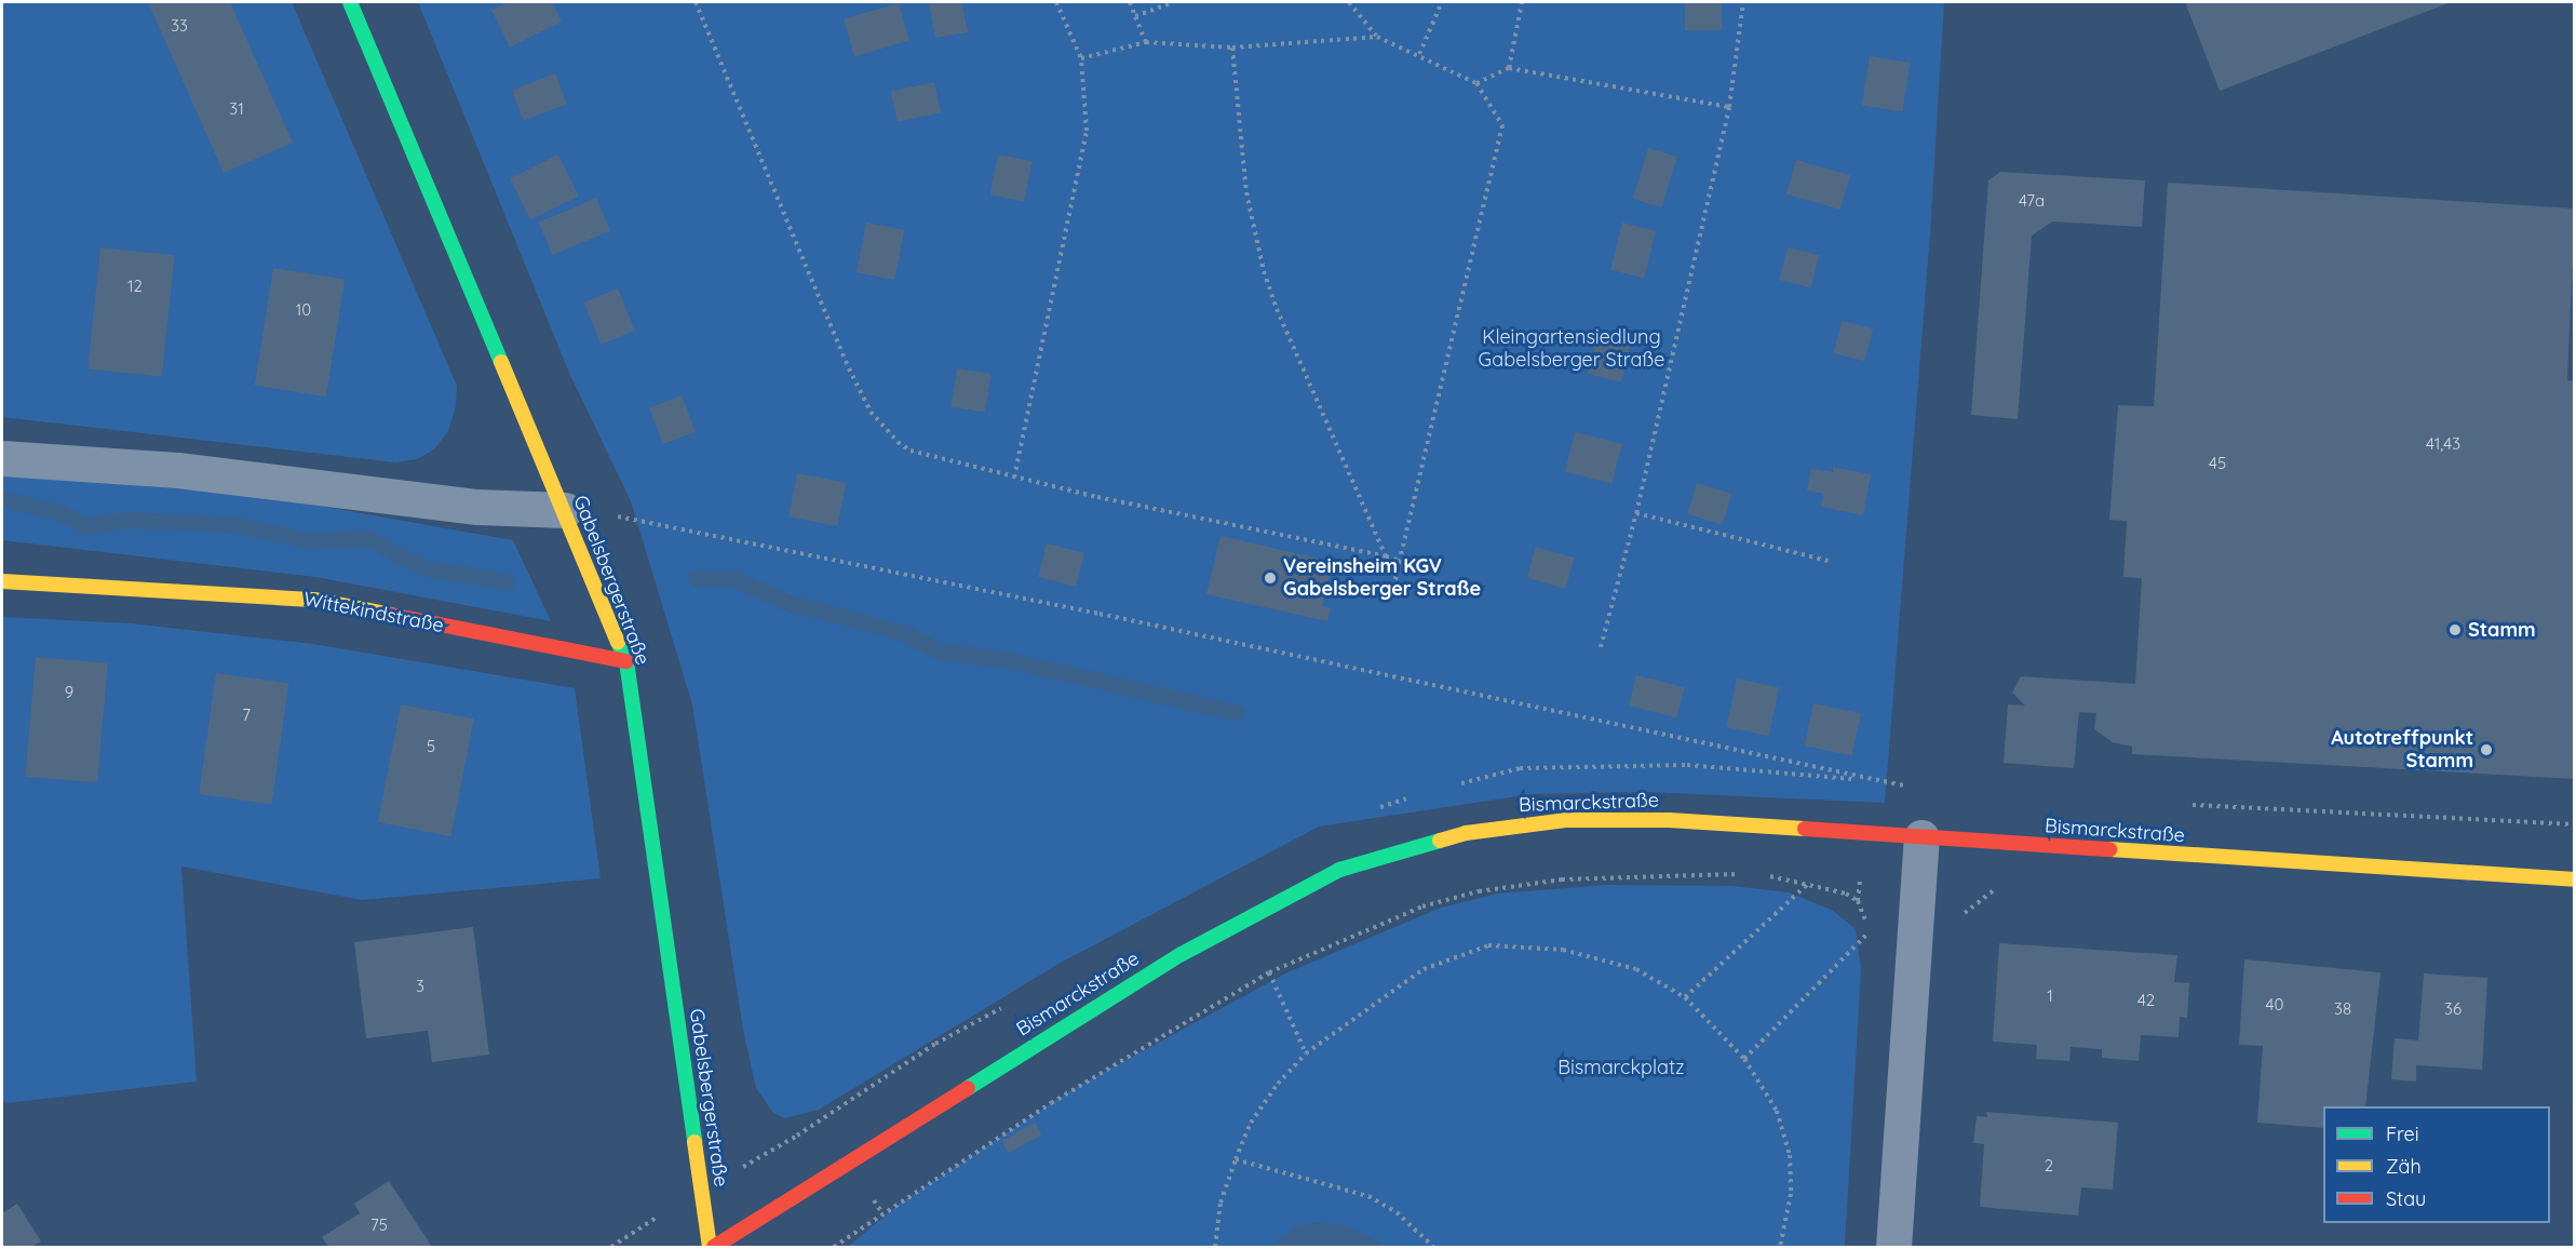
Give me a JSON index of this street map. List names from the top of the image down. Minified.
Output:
{"streets":{"main road":["Gabelsbergerstraße","Wittekindstraße","Bismarckstraße"]},"crossings":[["Gabelsbergerstraße","Wittekindstraße"]],"parks":["Kleingartensiedlung Gabelsberger Straße","Bismarckplatz"],"places":["Vereinsheim KGV Gabelsberger Straße","Stamm","Autotreffpunkt Stamm"],"house_numbers":["33","31","47a","12","10","41,43","45","9","7","5","3","1","42","40","38","36","2","75"],"legend":["Frei","Zäh","Stau"]}
